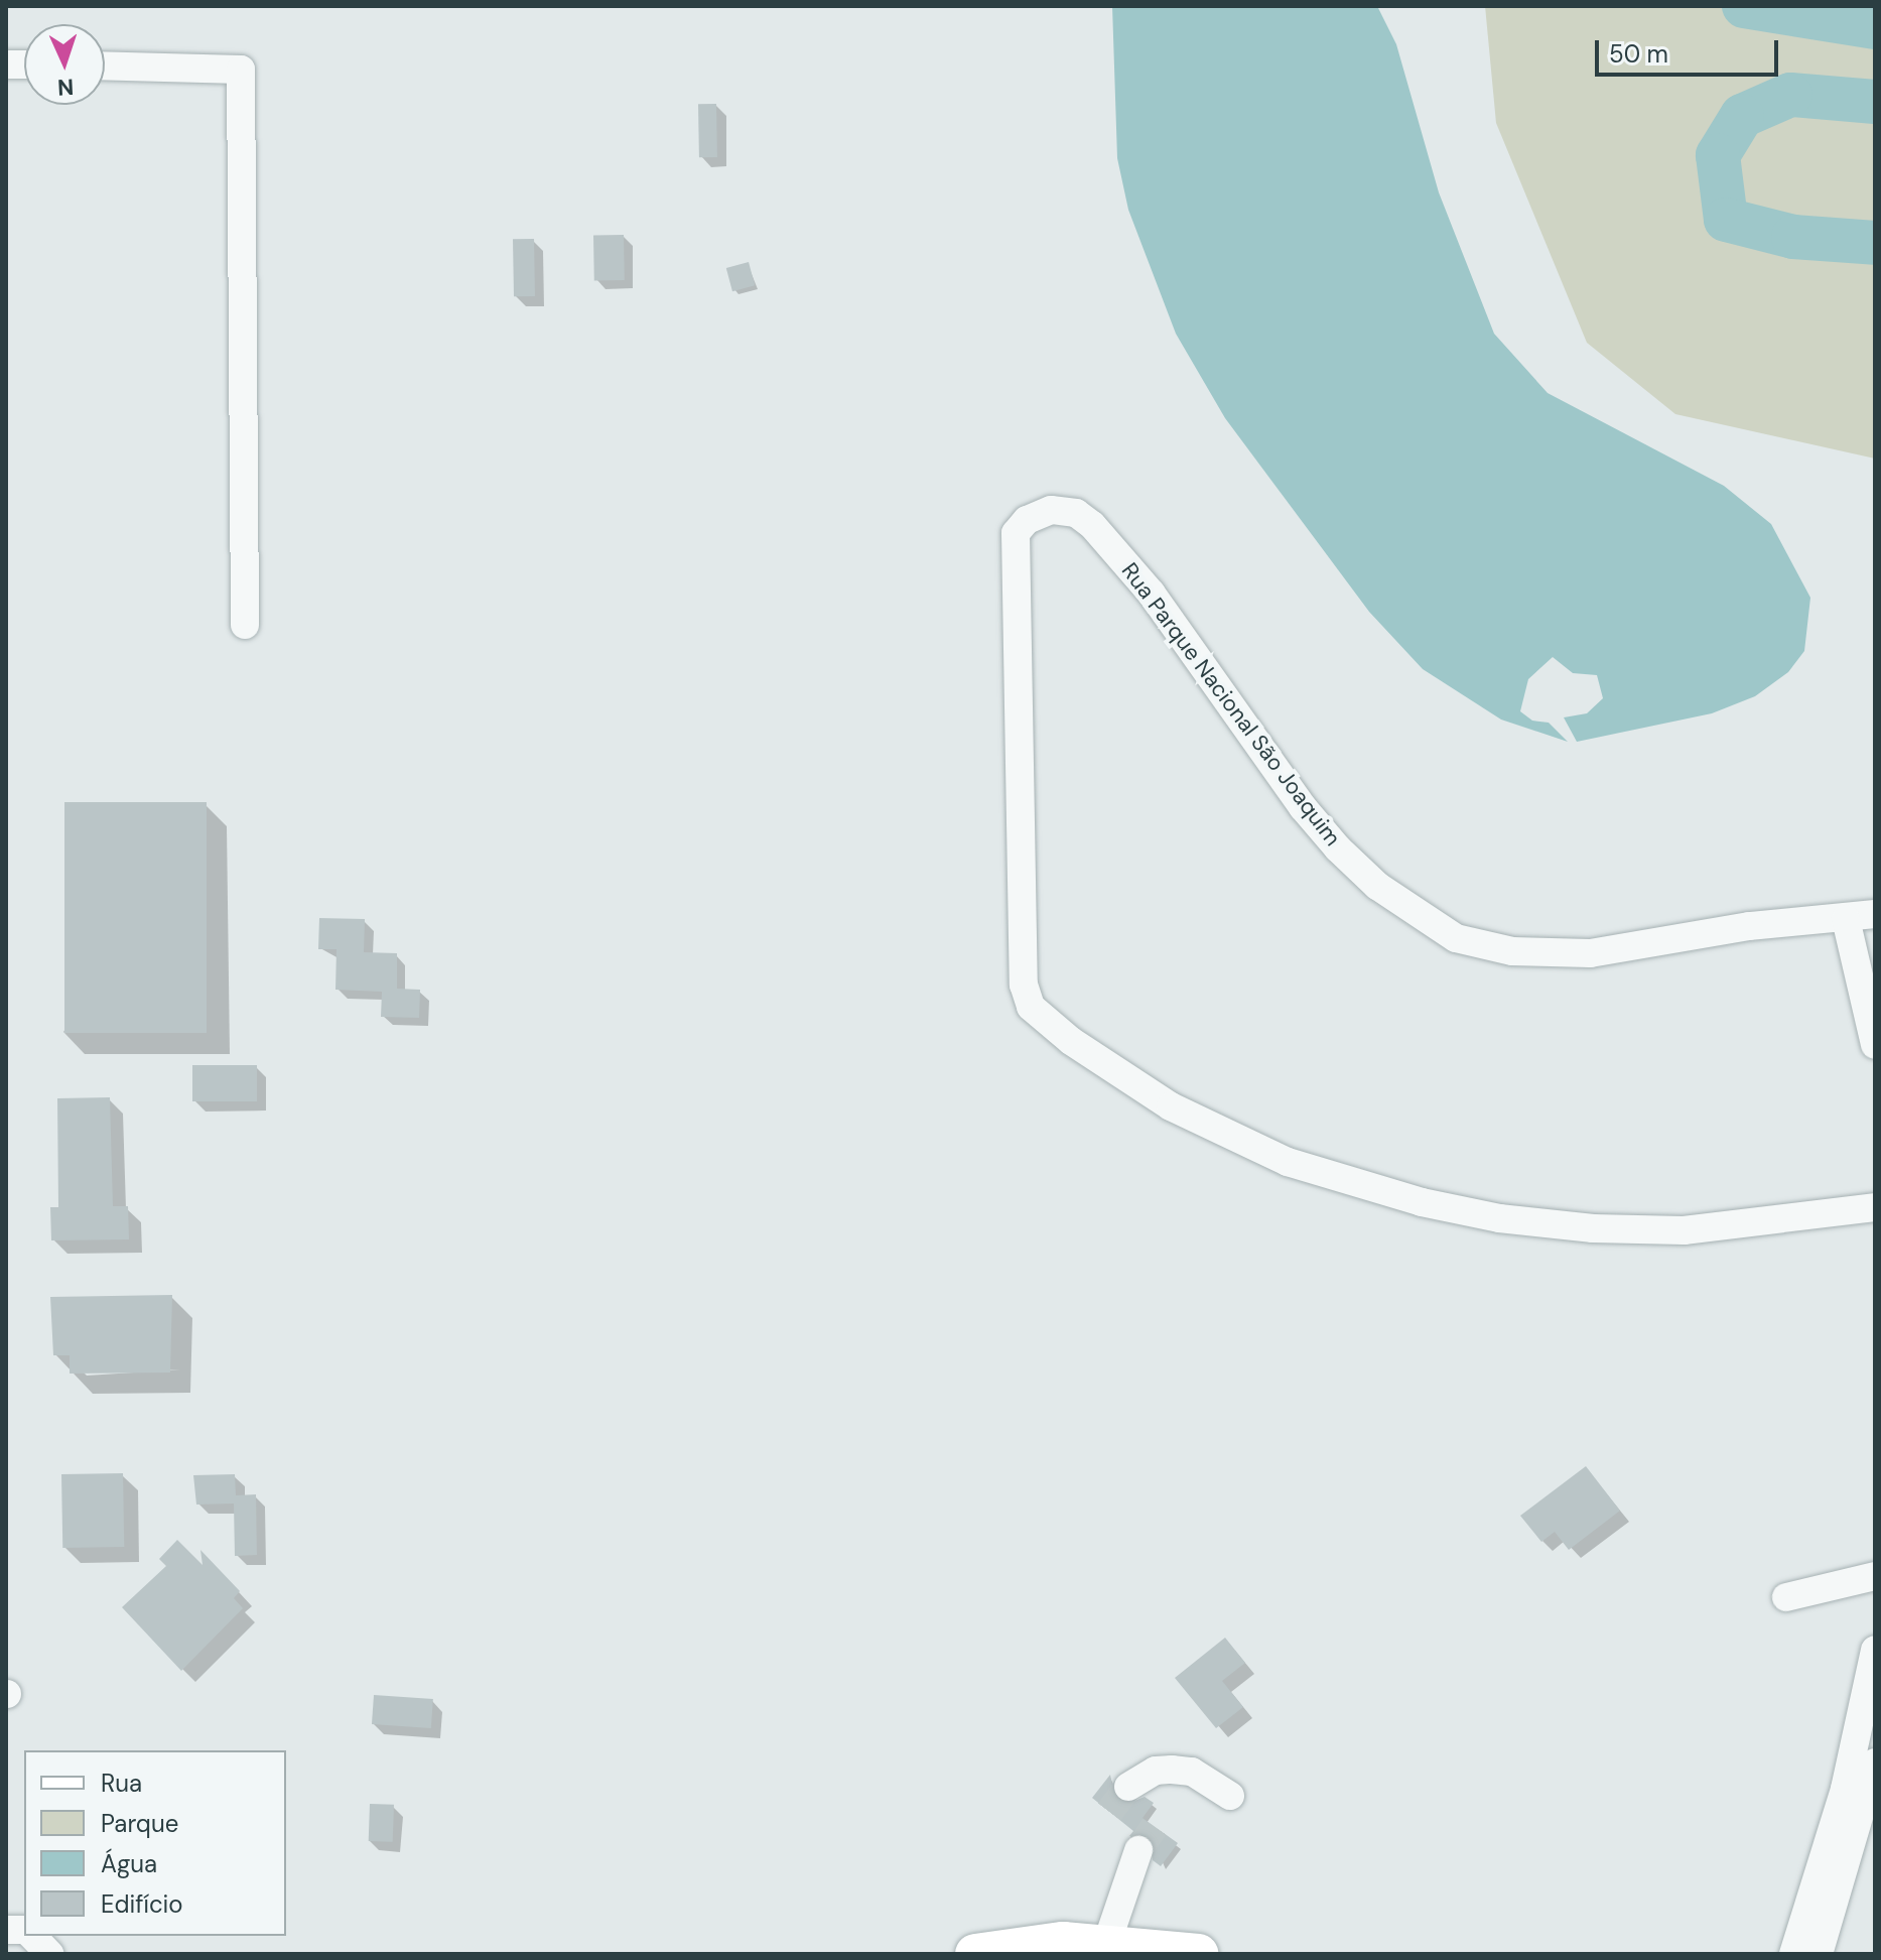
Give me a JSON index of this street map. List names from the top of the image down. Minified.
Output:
{"streets":{"street":["Rua Parque Nacional São Joaquim"]},"legend":["Rua","Parque","Água","Edifício"],"scale_bar":"50 m","north":"bottom"}
